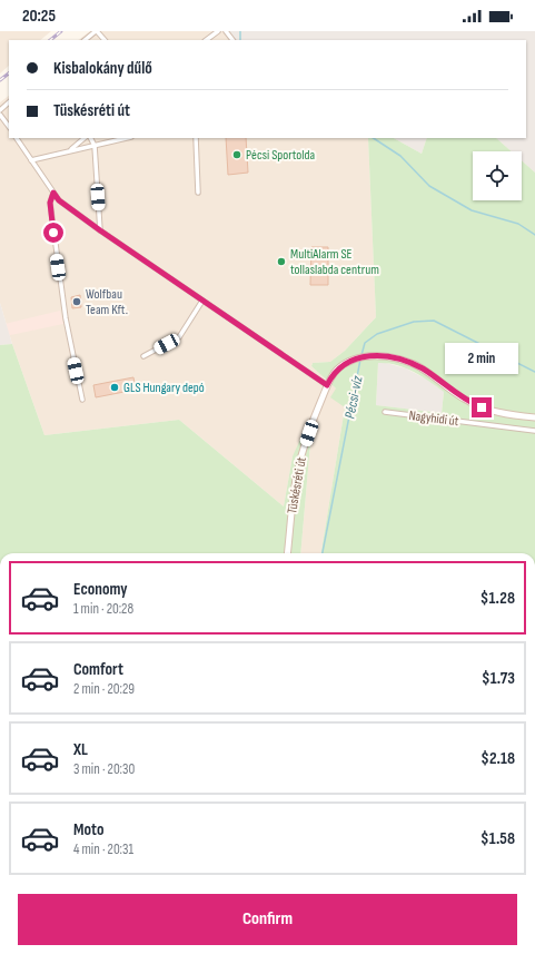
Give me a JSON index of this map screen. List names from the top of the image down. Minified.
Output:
{"streets":{"street":["Nagyhidi út","Tüskésréti út"]},"water":["Pécsi-víz"],"places":["Pécsi Sportolda","MultiAlarm SE tollaslabda centrum","Wolfbau Team Kft.","GLS Hungary depó"],"page":{"status":"20:25","banner":["Kisbalokány dűlő","Tüskésréti út"],"bubble":"2 min","list":[{"name":"Economy","note":"1 min · 20:28","value":"$1.28"},{"name":"Comfort","note":"2 min · 20:29","value":"$1.73"},{"name":"XL","note":"3 min · 20:30","value":"$2.18"},{"name":"Moto","note":"4 min · 20:31","value":"$1.58"}],"buttons":"Confirm"}}
